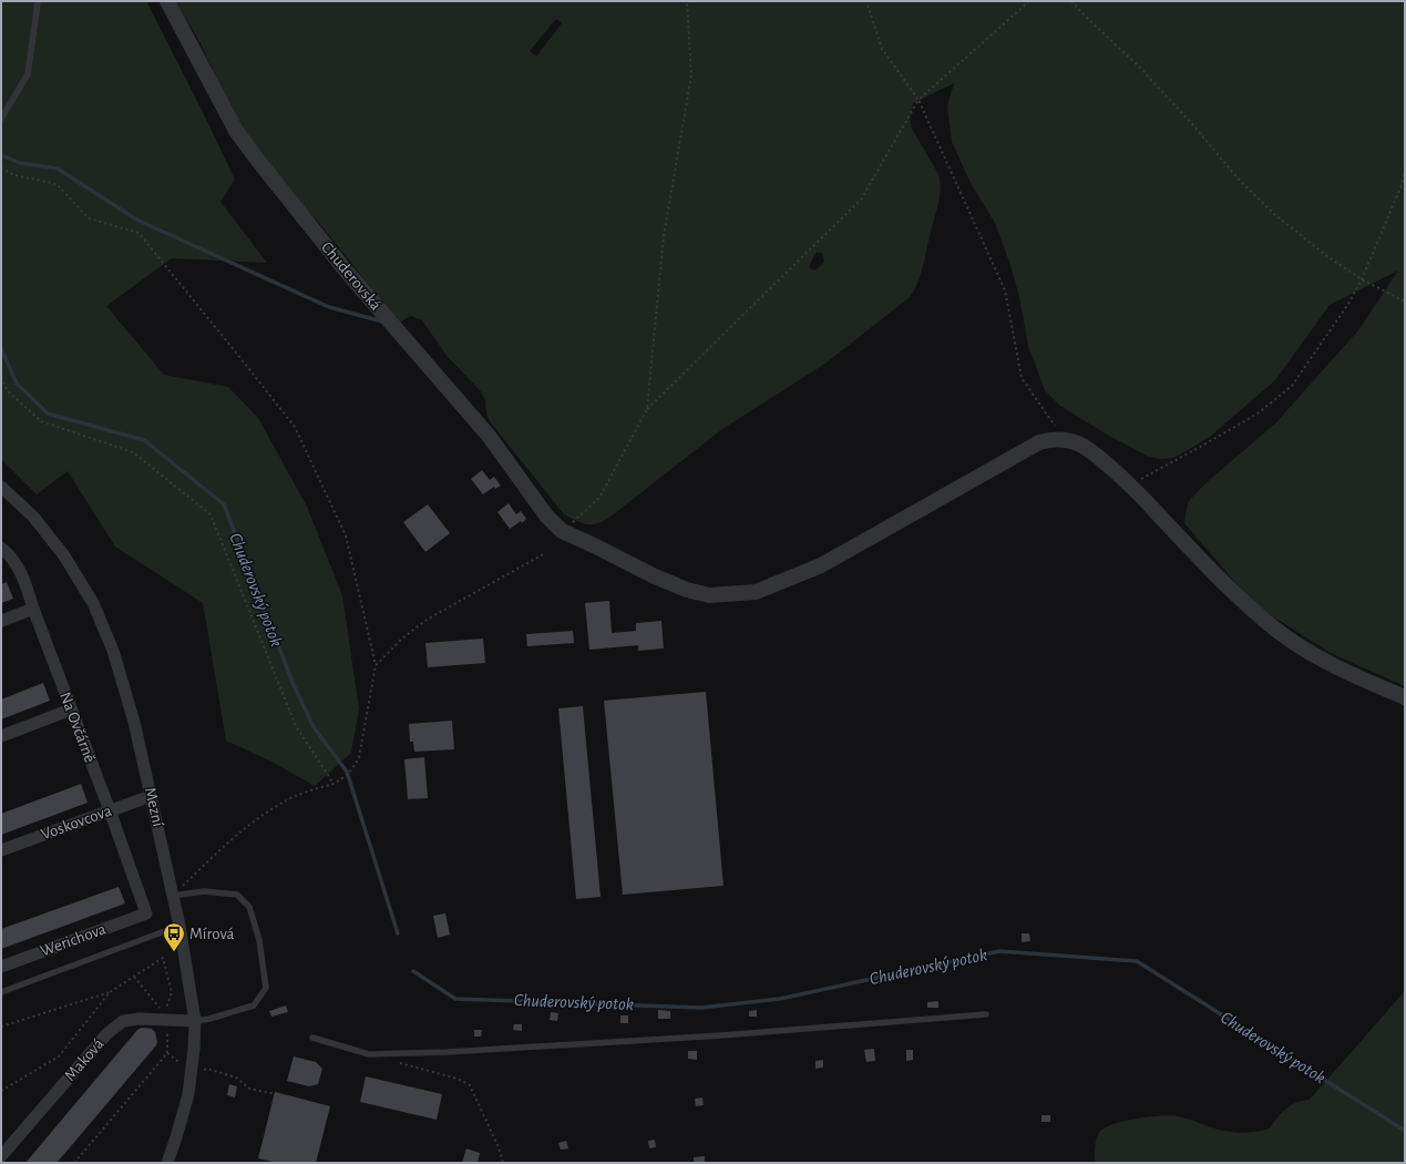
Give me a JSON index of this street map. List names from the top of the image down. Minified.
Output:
{"streets":{"street":["Chuderovská","Na Ovčárně","Mezní","Voskovcova","Werichova","Maková"]},"crossings":[["Na Ovčárně","Voskovcova"],["Na Ovčárně","Werichova"],["Mezní","Voskovcova"],["Mezní","Maková"]],"water":["Chuderovský potok"],"places":{"bus stop":["Mírová"]}}
